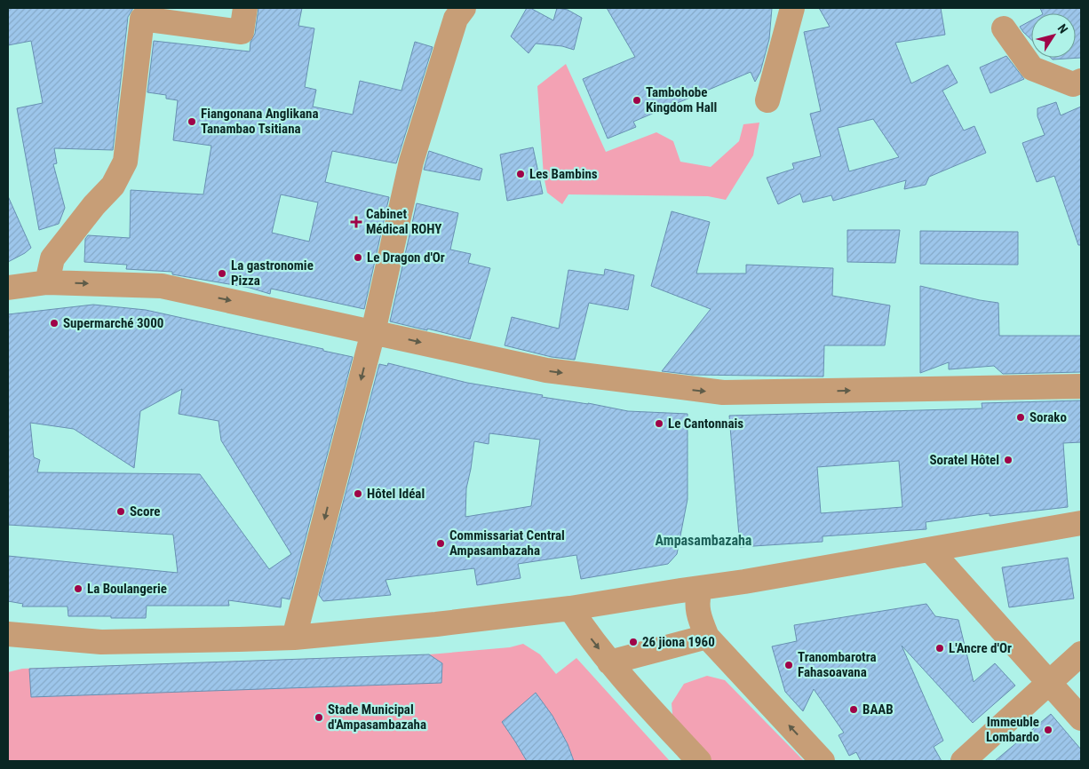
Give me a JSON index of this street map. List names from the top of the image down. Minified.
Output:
{"districts":["Ampasambazaha"],"places":{"other":["Tambohobe Kingdom Hall","Fiangonana Anglikana Tanambao Tsitiana","Les Bambins","Le Dragon d'Or","La gastronomie Pizza","Supermarché 3000","Sorako","Le Cantonnais","Soratel Hôtel","Hôtel Idéal","Score","Commissariat Central Ampasambazaha","La Boulangerie","26 jiona 1960","L'Ancre d'Or","Tranombarotra Fahasoavana","BAAB","Stade Municipal d'Ampasambazaha","Immeuble Lombardo"],"health":["Cabinet Médical ROHY"]},"north":"top right"}
